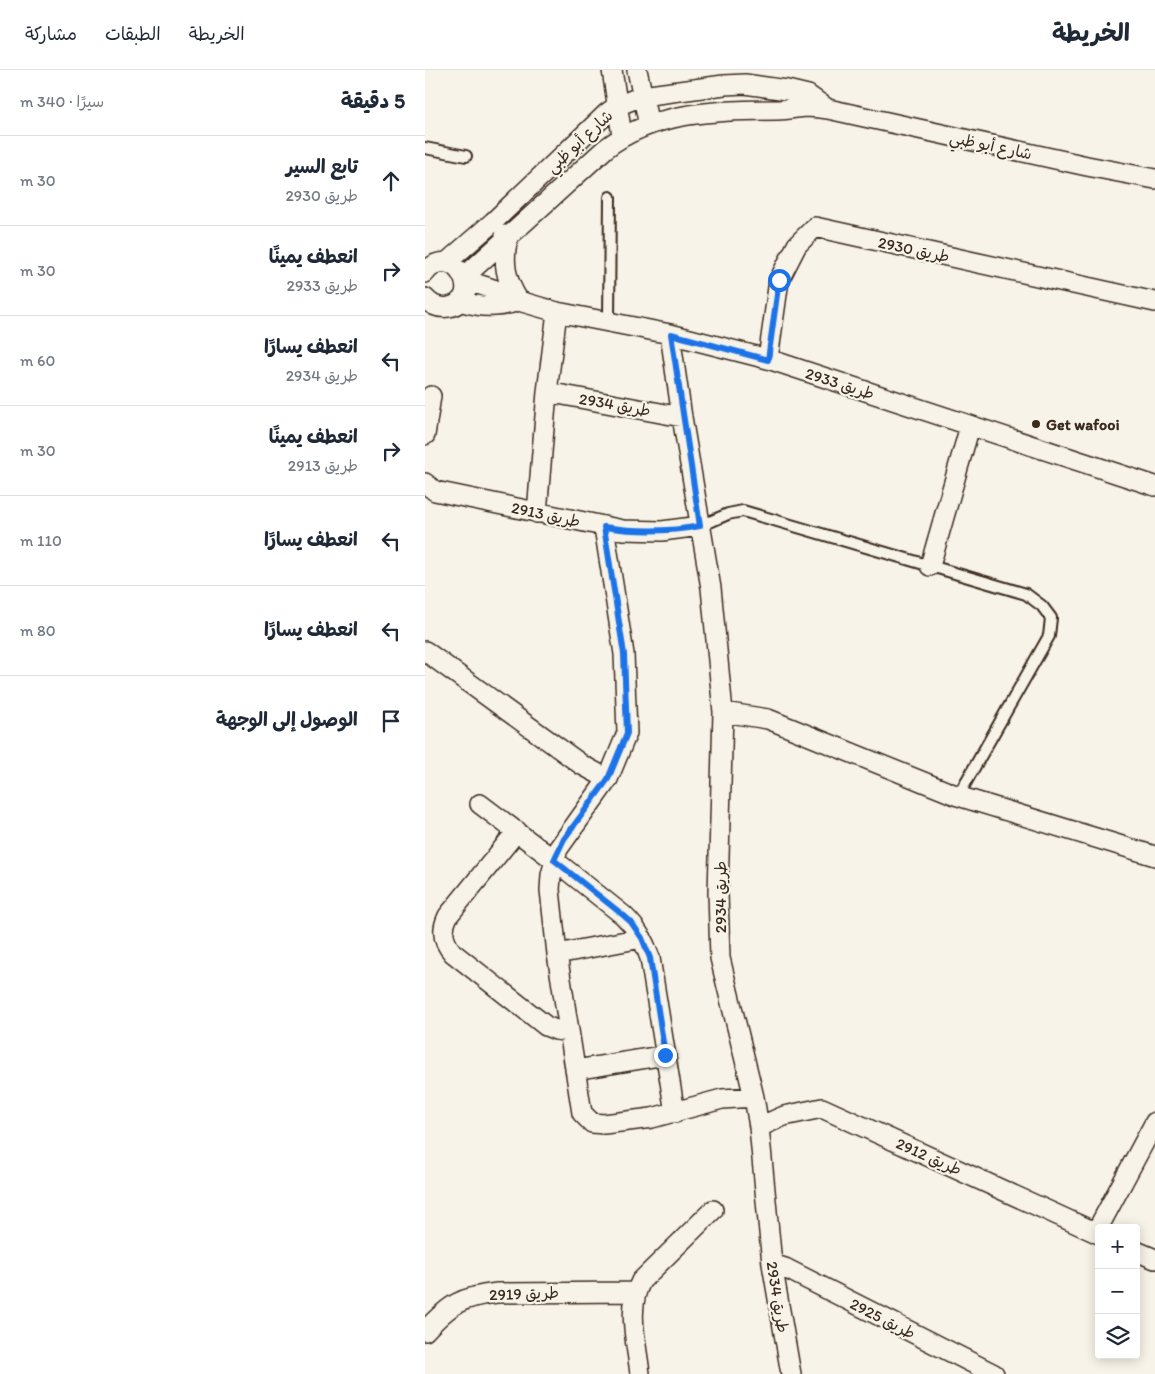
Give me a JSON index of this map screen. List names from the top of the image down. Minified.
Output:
{"streets":{"street":["شارع أبو ظبي","طريق 2930","طريق 2933","طريق 2934","طريق 2913","طريق 2912","طريق 2919","طريق 2925"]},"crossings":[["شارع أبو ظبي","طريق 2933"],["طريق 2930","طريق 2933"],["طريق 2933","طريق 2934"],["طريق 2934","طريق 2913"],["طريق 2934","طريق 2912"],["طريق 2934","طريق 2925"]],"places":["Get wafooi"],"page":{"header":"الخريطة","nav":["الخريطة","الطبقات","مشاركة"],"heading":["5 دقيقة","سيرًا · 340 m"],"list":[["تابع السير","طريق 2930","30 m"],["انعطف يمينًا","طريق 2933","30 m"],["انعطف يسارًا","طريق 2934","60 m"],["انعطف يمينًا","طريق 2913","30 m"],["انعطف يسارًا","110 m"],["انعطف يسارًا","80 m"],"الوصول إلى الوجهة"],"map_buttons":["+","−"]}}
